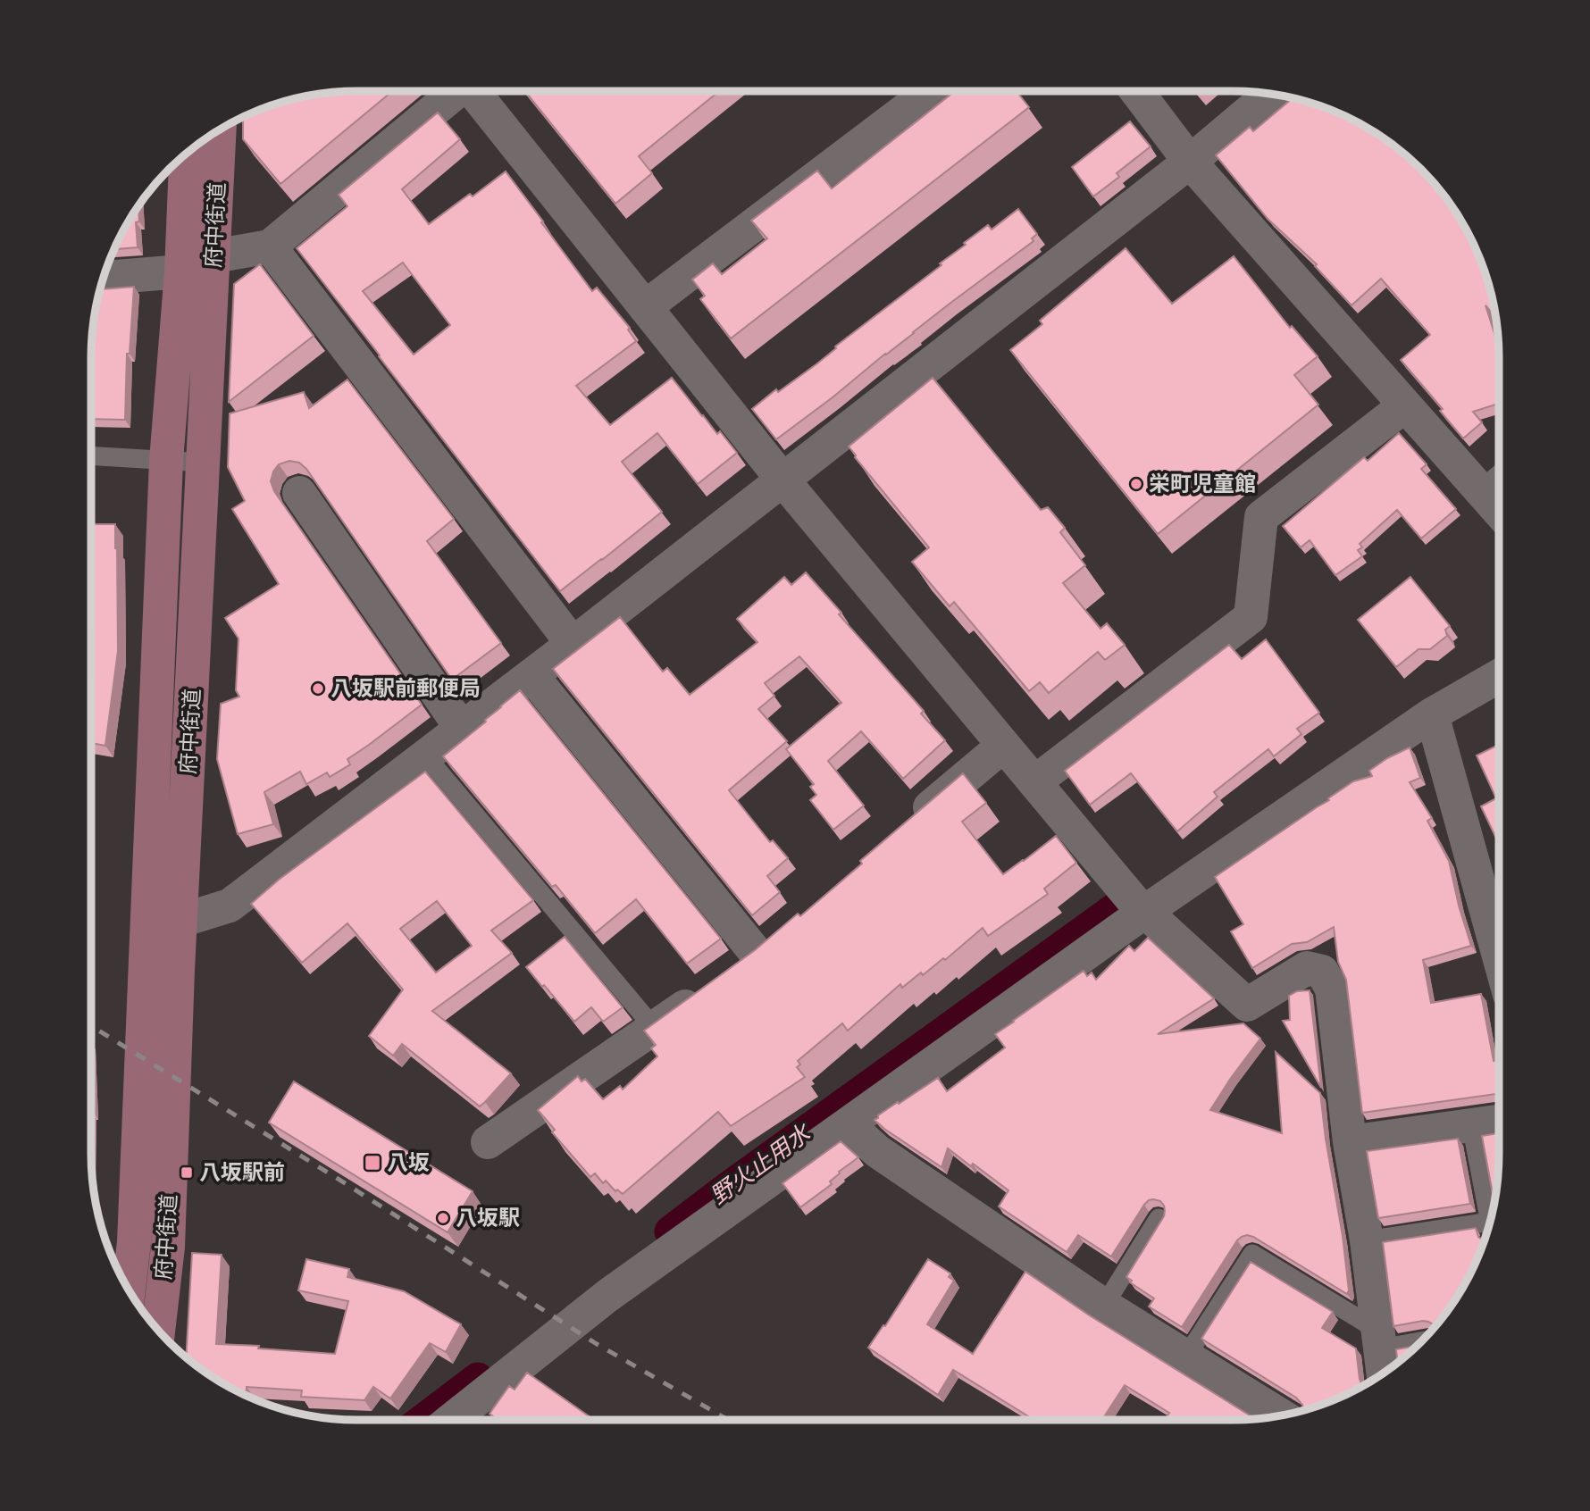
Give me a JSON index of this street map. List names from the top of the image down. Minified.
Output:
{"streets":{"main road":["府中街道"]},"water":["野火止用水"],"places":{"other":["栄町児童館","八坂駅前郵便局","八坂駅"],"transit":["八坂","八坂駅前"]}}
